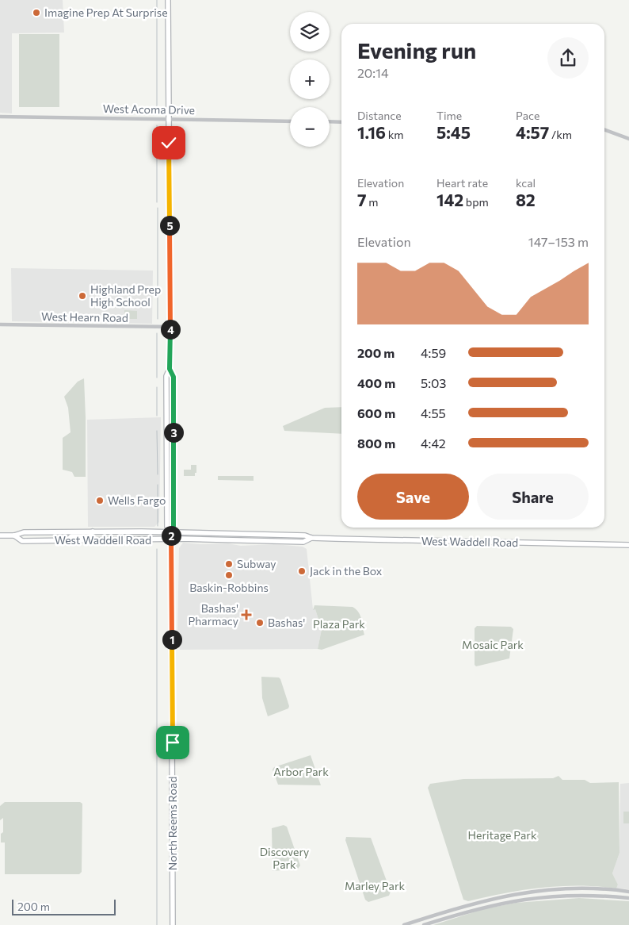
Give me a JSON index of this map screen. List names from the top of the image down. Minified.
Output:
{"streets":{"main road":["West Waddell Road","North Reems Road"],"street":["West Acoma Drive","West Hearn Road"]},"crossings":[["West Acoma Drive","North Reems Road"],["West Hearn Road","North Reems Road"],["West Waddell Road","North Reems Road"]],"parks":["Plaza Park","Mosaic Park","Arbor Park","Heritage Park","Discovery Park","Marley Park"],"places":{"other":["Imagine Prep At Surprise","Highland Prep High School","Wells Fargo","Subway","Jack in the Box","Baskin-Robbins","Bashas'"],"health":["Bashas' Pharmacy"]},"scale_bar":"200 m","page":{"map_buttons":["+","−"],"heading":["Evening run","20:14"],"stats":[["Distance","1.16 km"],["Time","5:45"],["Pace","4:57 /km"],["Elevation","7 m"],["Heart rate","142 bpm"],["kcal","82"]],"pins":["5","4","3","2","1"],"chart":["Elevation","147–153 m"],"list":[{"name":"200 m","note":"4:59"},{"name":"400 m","note":"5:03"},{"name":"600 m","note":"4:55"},{"name":"800 m","note":"4:42"}],"buttons":["Save","Share"],"scale":"200 m"}}
